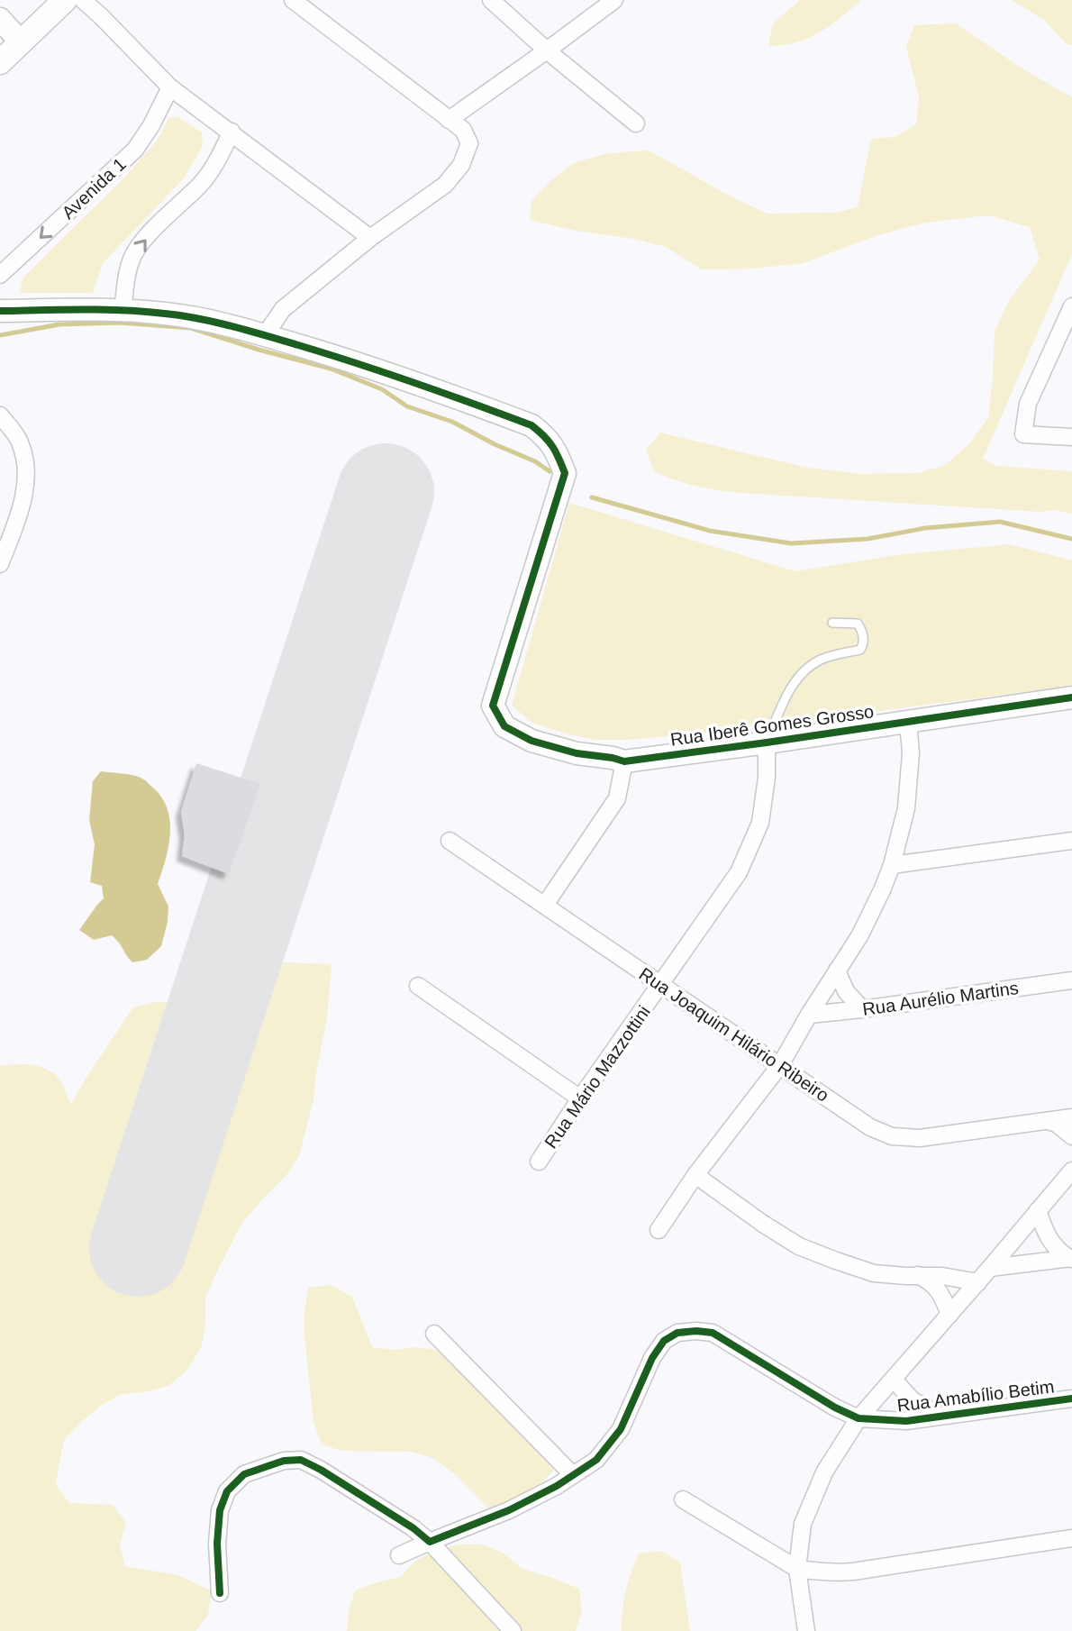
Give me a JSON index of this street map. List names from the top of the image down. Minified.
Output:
{"streets":{"street":["Avenida 1","Rua Iberê Gomes Grosso","Rua Aurélio Martins","Rua Joaquim Hilário Ribeiro","Rua Mário Mazzottini","Rua Amabílio Betim"]},"crossings":[["Rua Iberê Gomes Grosso","Rua Mário Mazzottini"],["Rua Joaquim Hilário Ribeiro","Rua Mário Mazzottini"]]}
